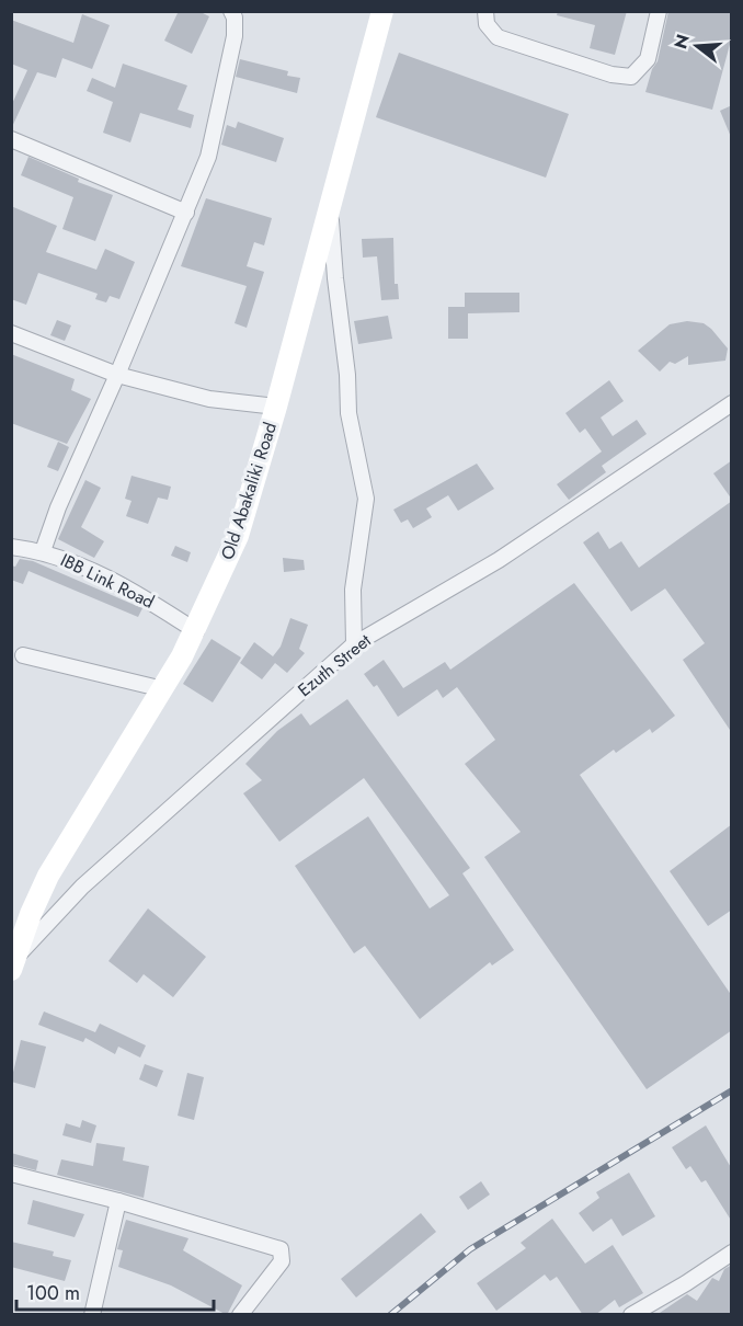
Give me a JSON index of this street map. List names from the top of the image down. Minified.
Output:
{"streets":{"main road":["Old Abakaliki Road"],"street":["IBB Link Road","Ezuth Street"]},"crossings":[["Old Abakaliki Road","IBB Link Road"],["Old Abakaliki Road","Ezuth Street"]],"scale_bar":"100 m","north":"left"}
